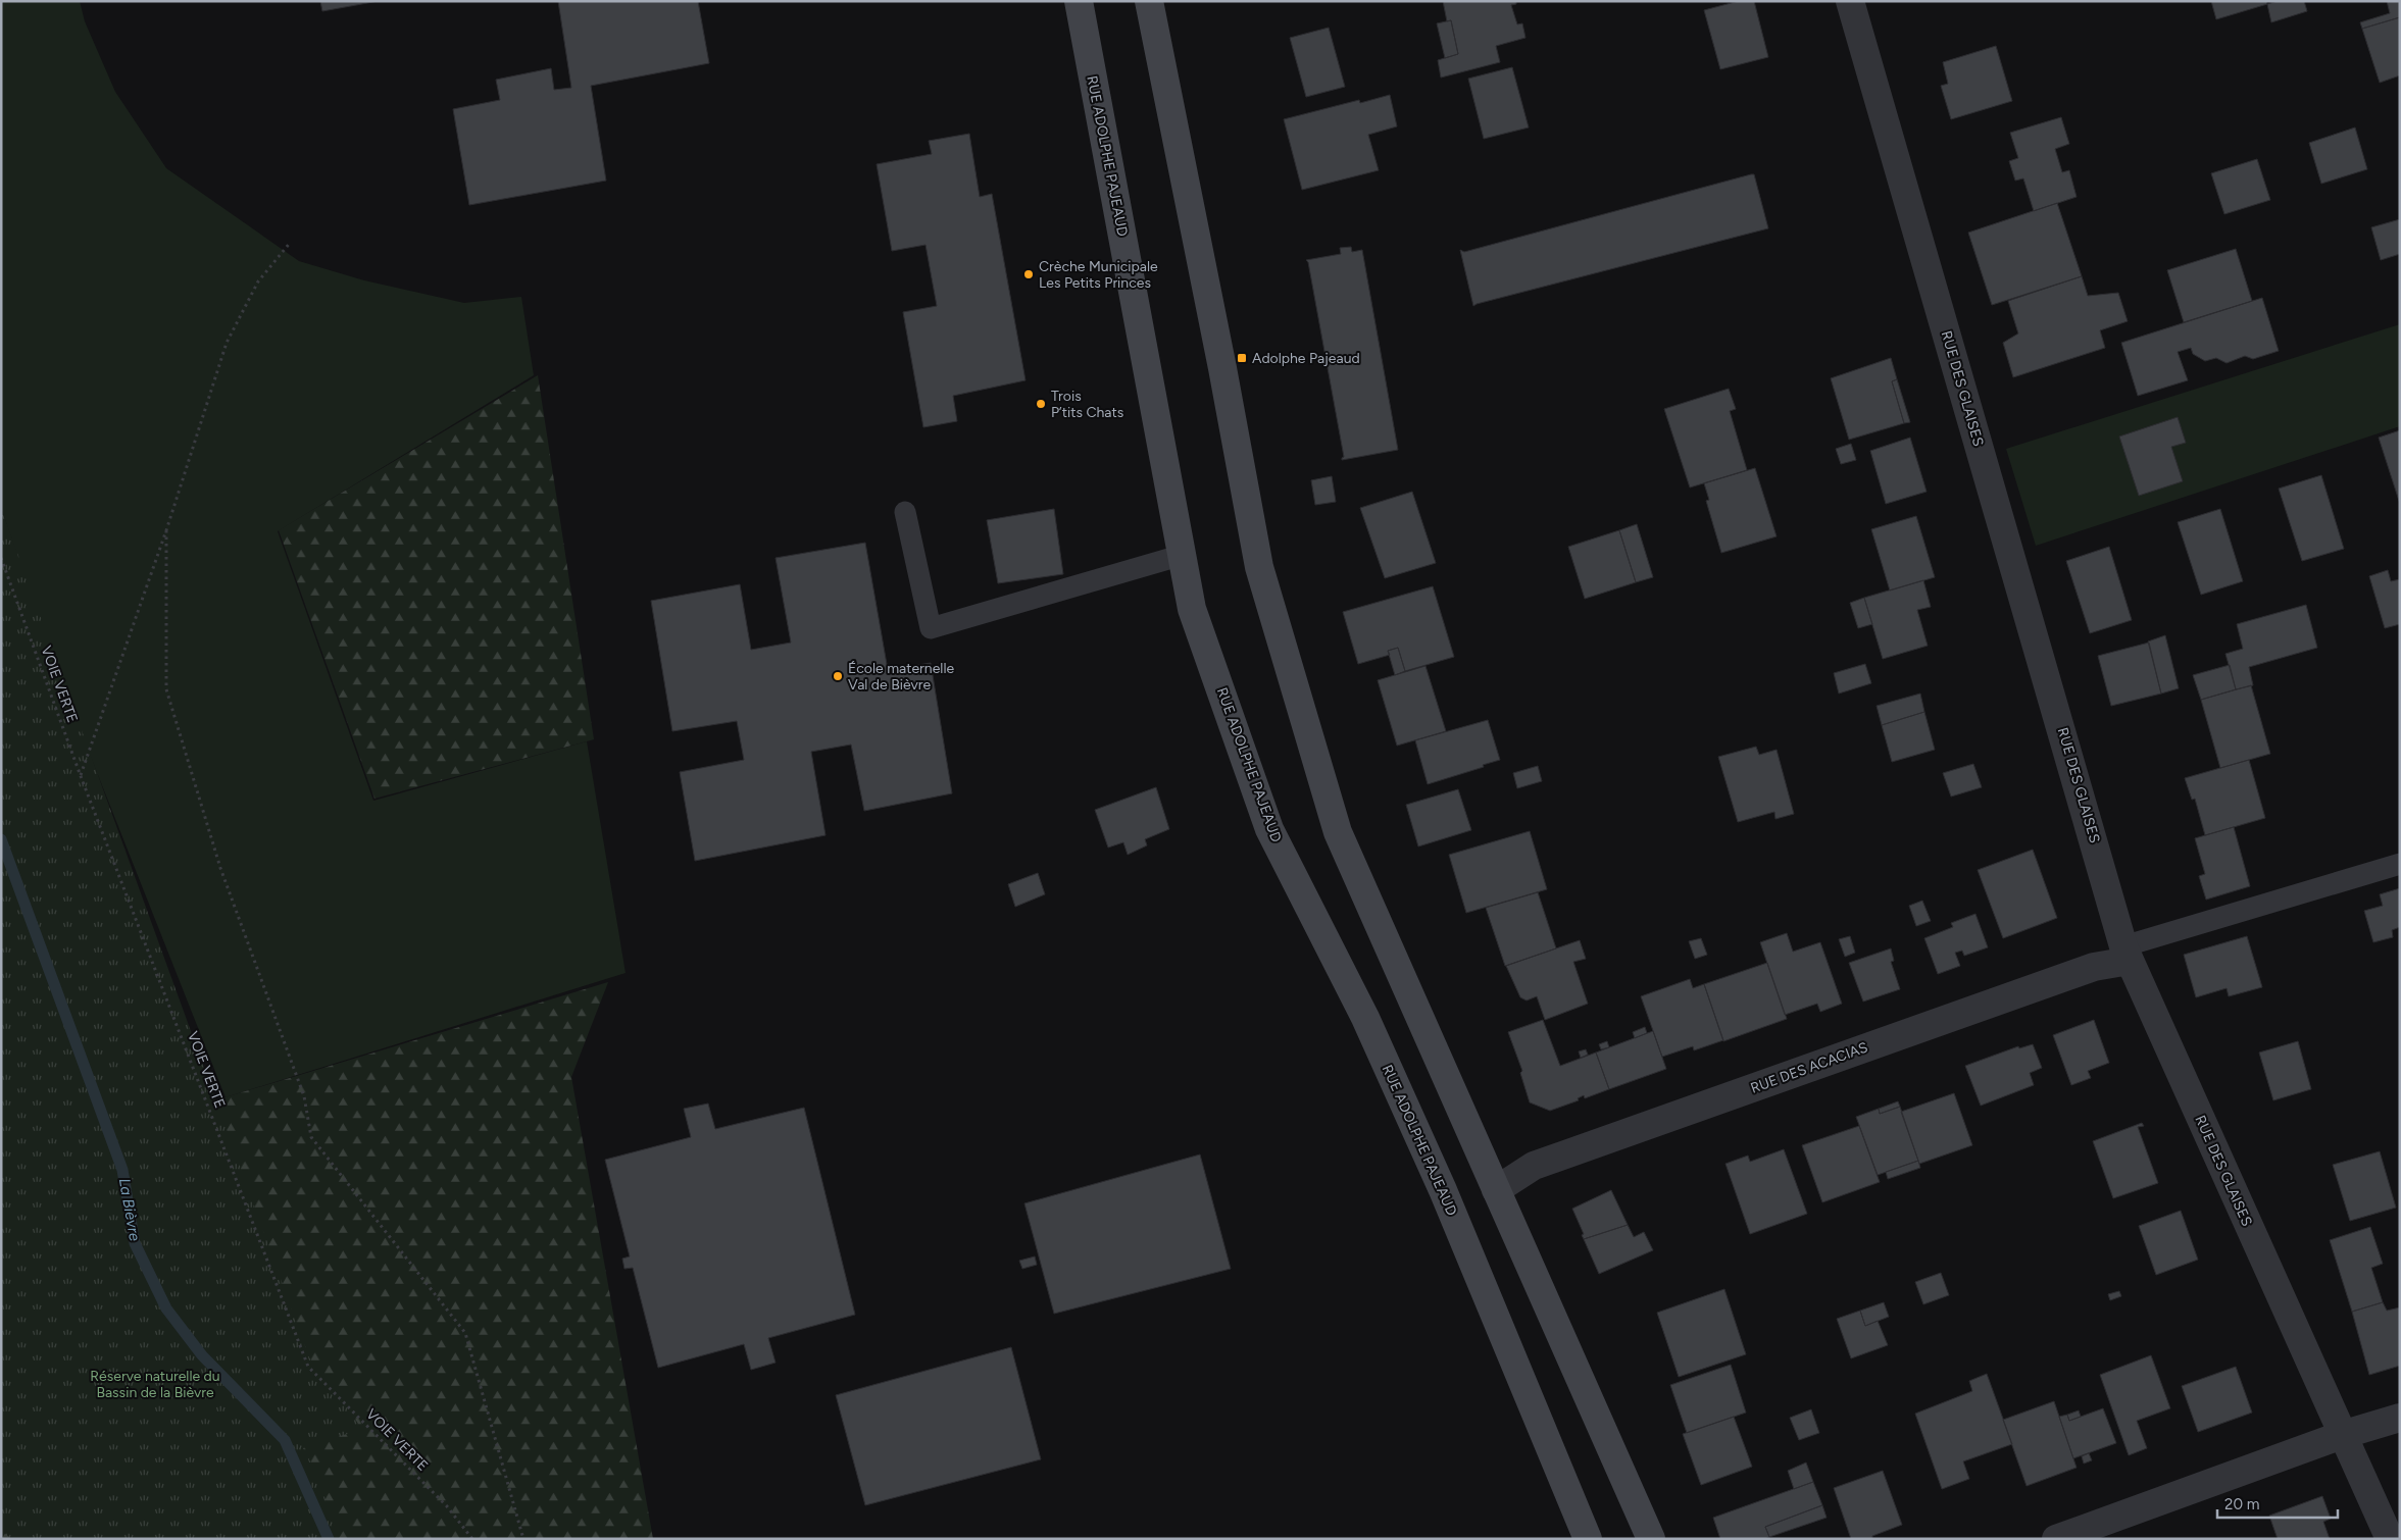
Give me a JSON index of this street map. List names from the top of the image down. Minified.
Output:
{"streets":{"main road":["RUE ADOLPHE PAJEAUD"],"street":["RUE DES GLAISES","RUE DES ACACIAS"],"path":["VOIE VERTE"]},"crossings":[["RUE DES GLAISES","RUE DES ACACIAS"]],"water":["La Bièvre"],"parks":["Réserve naturelle du Bassin de la Bièvre"],"places":{"other":["Crèche Municipale Les Petits Princes","Trois P’tits Chats","École maternelle Val de Bièvre"],"transit":["Adolphe Pajeaud"]},"scale_bar":"20 m"}
